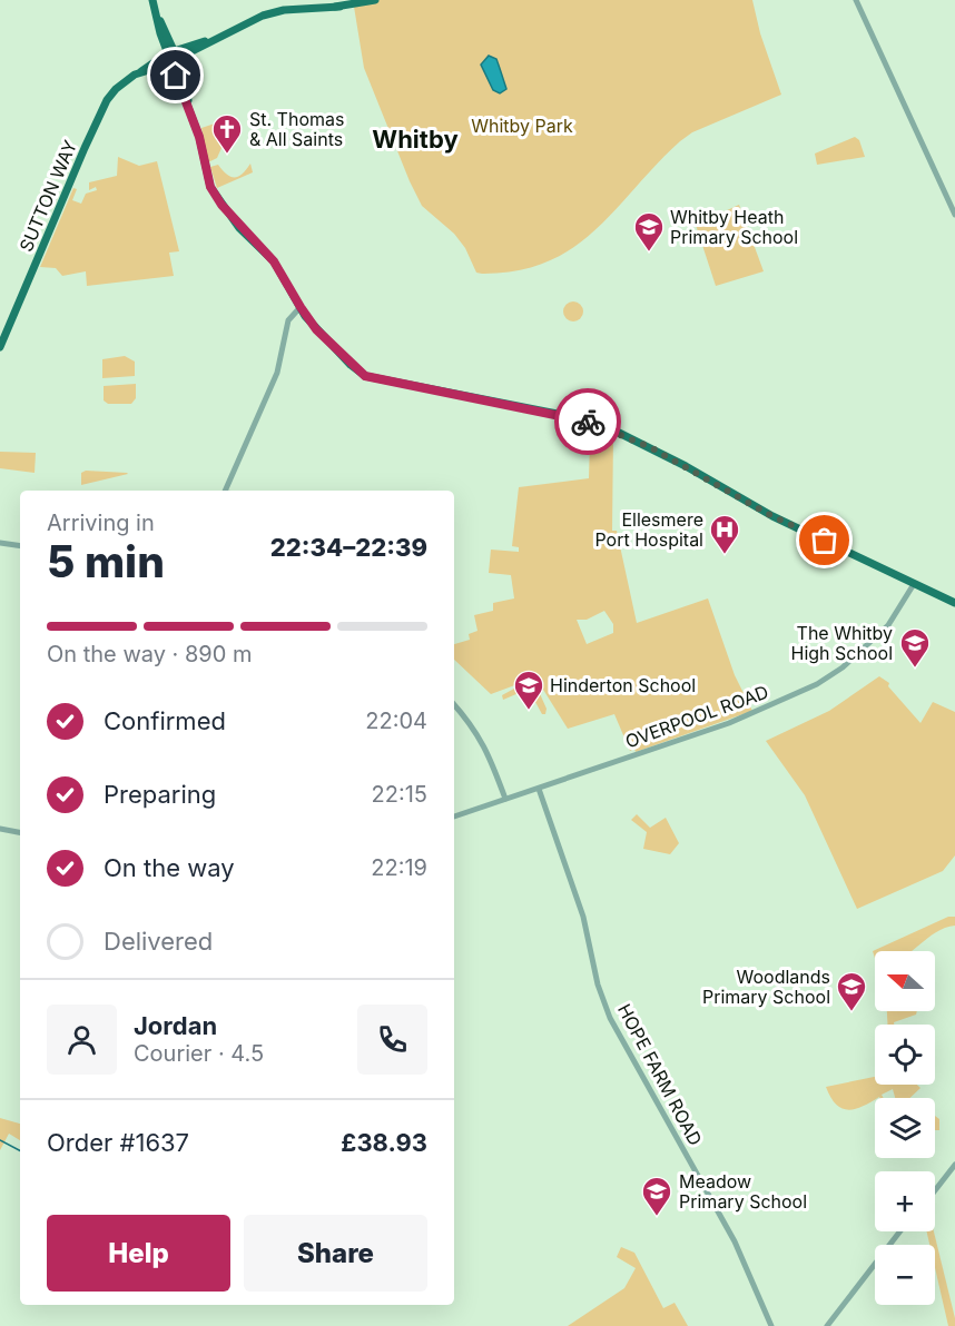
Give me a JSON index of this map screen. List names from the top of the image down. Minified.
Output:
{"streets":{"main road":["SUTTON WAY"],"street":["OVERPOOL ROAD","HOPE FARM ROAD"]},"crossings":[["OVERPOOL ROAD","HOPE FARM ROAD"]],"districts":["Whitby"],"parks":["Whitby Park"],"places":{"church":["St. Thomas & All Saints"],"school or university":["Whitby Heath Primary School","The Whitby High School","Hinderton School","Woodlands Primary School","Meadow Primary School"],"hospital":["Ellesmere Port Hospital"]},"north":"left","page":{"heading":["5 min","Arriving in","22:34–22:39"],"panel":["Jordan","Courier · 4.5","Order #1637","£38.93"],"bar":"On the way · 890 m","list":[["Confirmed","22:04"],["Preparing","22:15"],["On the way","22:19"],"Delivered"],"map_buttons":["+","−"],"buttons":["Help","Share"]}}
